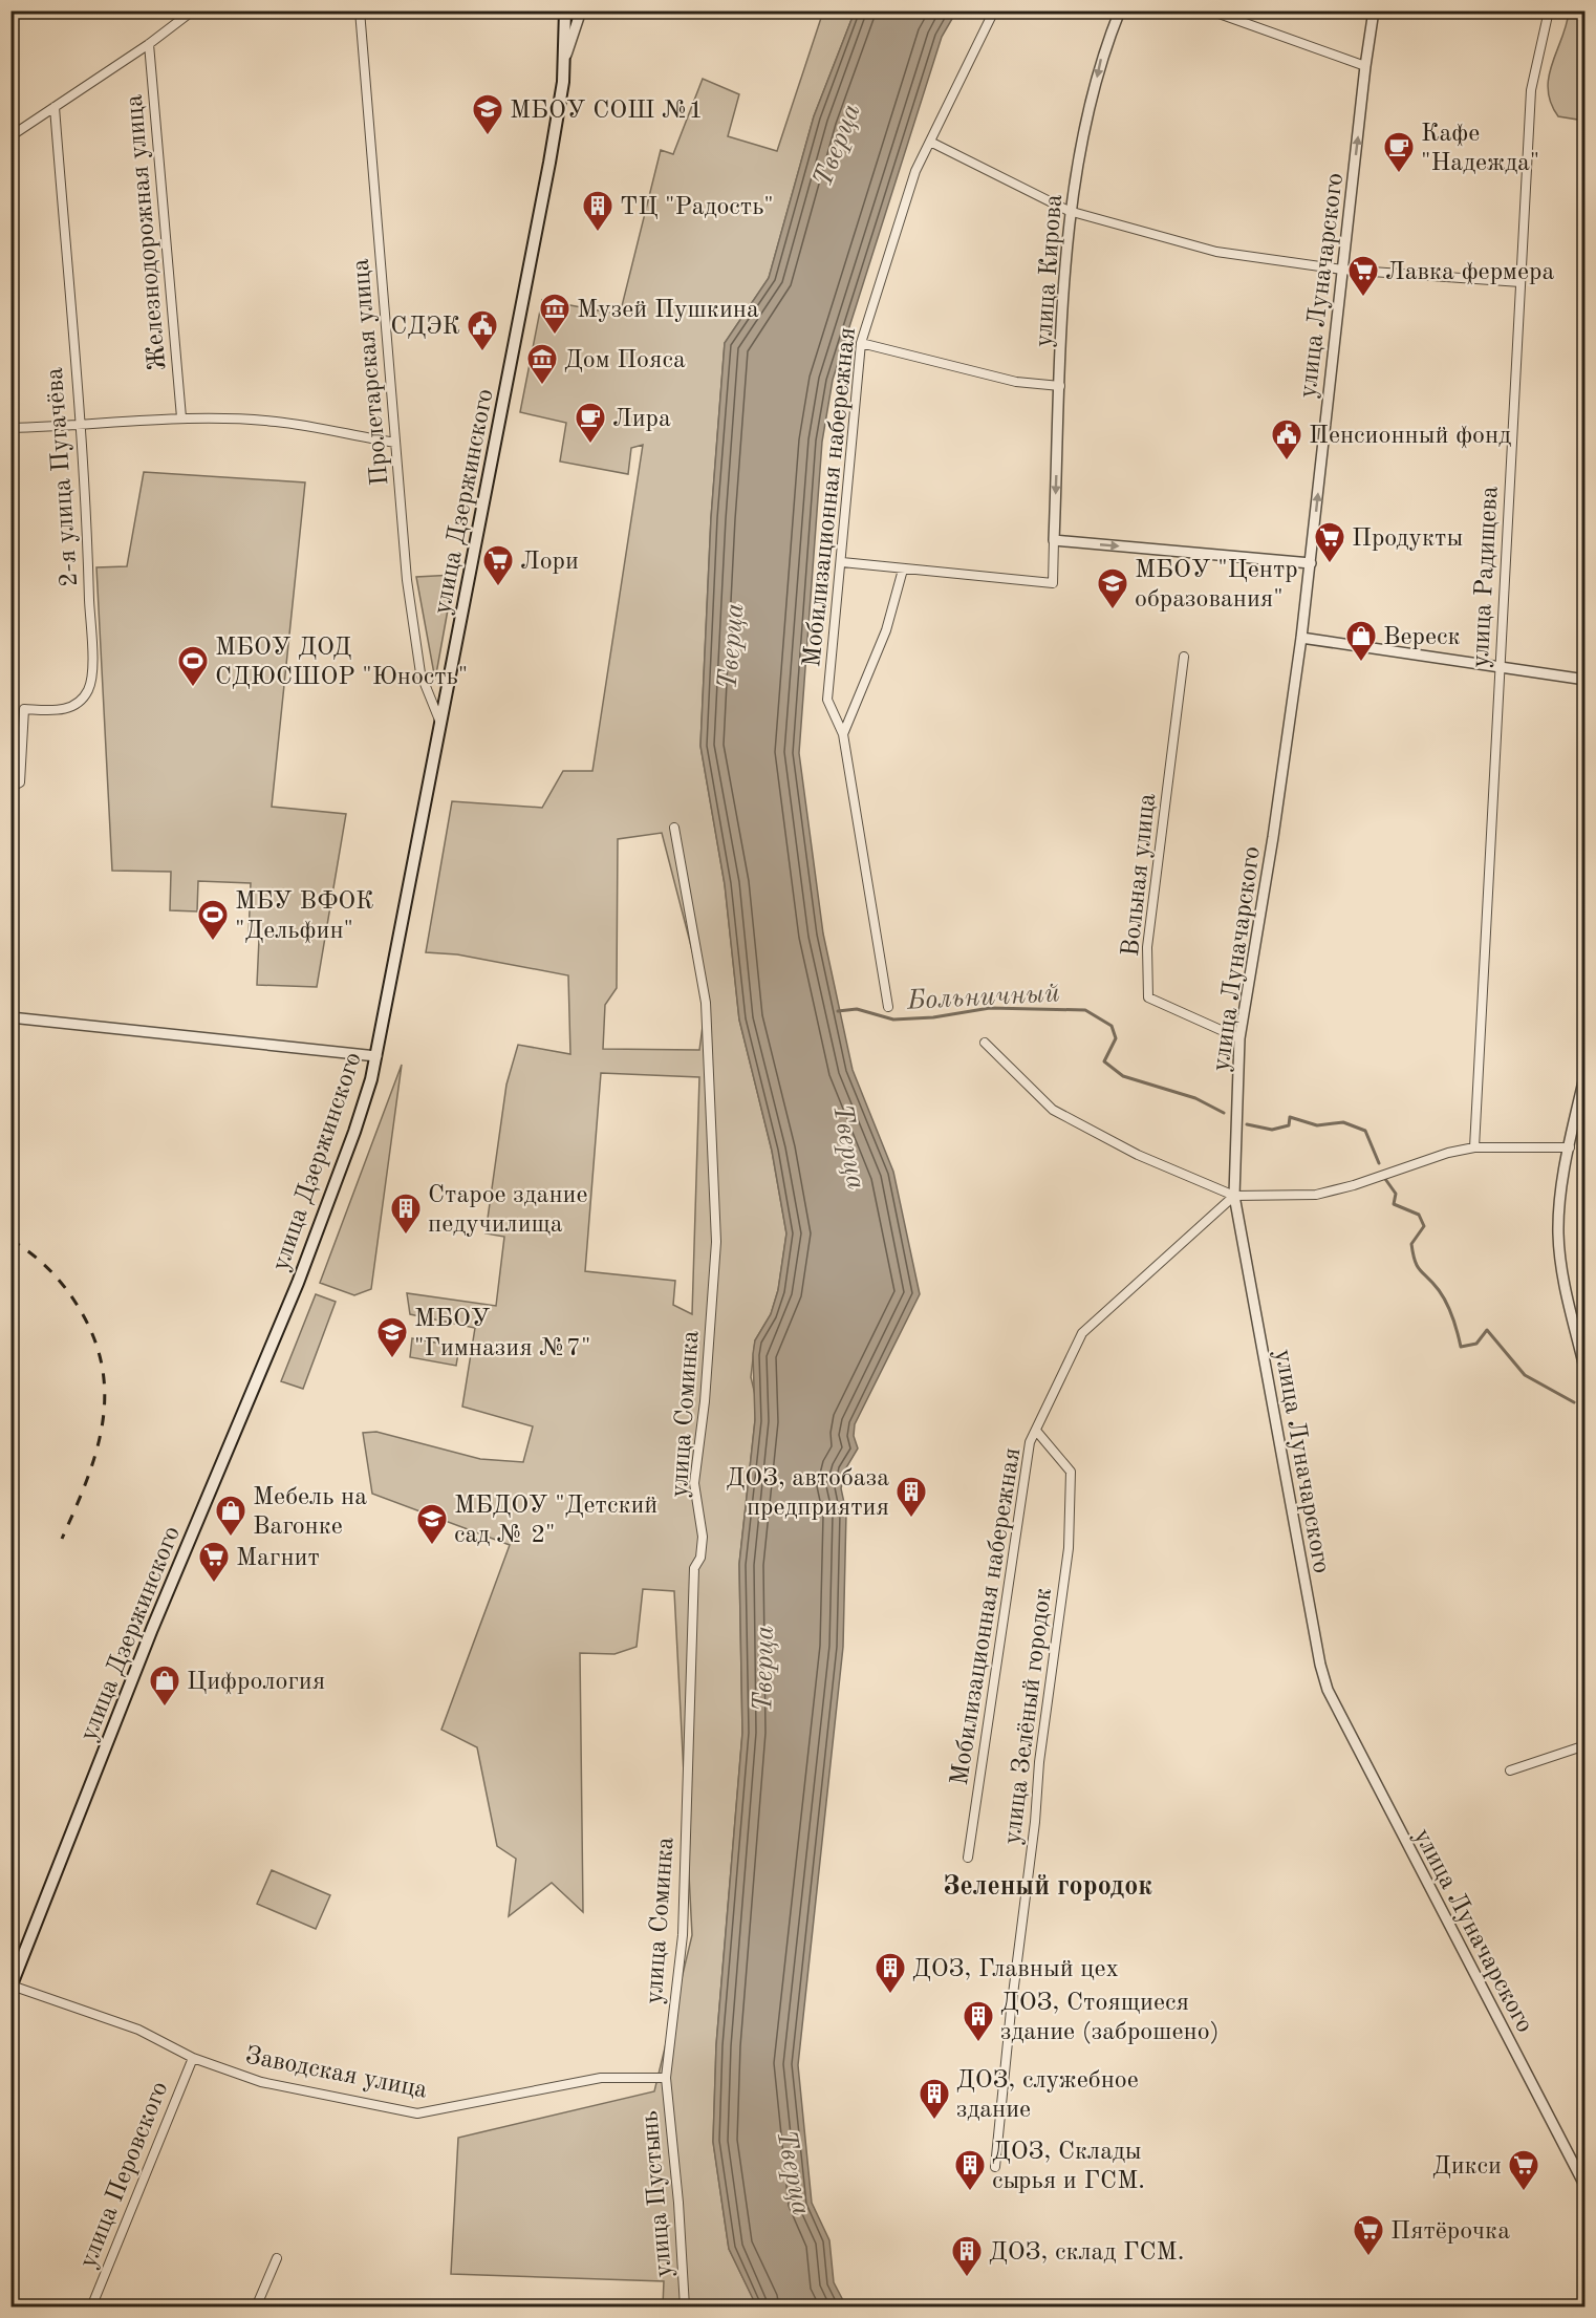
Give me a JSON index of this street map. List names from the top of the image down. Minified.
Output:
{"streets":{"main road":["улица Дзержинского"],"street":["Железнодорожная улица","улица Кирова","улица Луначарского","Пролетарская улица","2-я улица Пугачёва","Мобилизационная набережная","улица Радищева","Вольная улица","улица Соминка","улица Зелёный городок","Заводская улица","улица Перовского","улица Пустынь"]},"crossings":[["улица Луначарского","Мобилизационная набережная"],["улица Луначарского","Вольная улица"],["Пролетарская улица","улица Дзержинского"],["Мобилизационная набережная","улица Зелёный городок"],["улица Дзержинского","Заводская улица"],["улица Соминка","Заводская улица"],["улица Соминка","улица Пустынь"],["Заводская улица","улица Перовского"],["Заводская улица","улица Пустынь"]],"one_way":["улица Кирова"],"districts":["Зеленый городок"],"water":["Тверца","Больничный"],"places":{"school or university":["МБОУ СОШ №1","МБОУ \"Центр образования\"","МБОУ \"Гимназия №7\"","МБДОУ \"Детский сад № 2\""],"cafe":["Кафе \"Надежда\"","Лира"],"building":["ТЦ \"Радость\"","Старое здание педучилища","ДОЗ, автобаза предприятия","ДОЗ, Главный цех","ДОЗ, Стоящиеся здание (заброшено)","ДОЗ, служебное здание","ДОЗ, Склады сырья и ГСМ.","ДОЗ, склад ГСМ."],"supermarket":["Лавка фермера","Продукты","Лори","Магнит","Дикси","Пятёрочка"],"museum":["Музей Пушкина","Дом Пояса"],"public building":["СДЭК","Пенсионный фонд"],"shop":["Вереск","Мебель на Вагонке","Цифрология"],"sports":["МБОУ ДОД СДЮСШОР \"Юность\"","МБУ ВФОК \"Дельфин\""]}}
